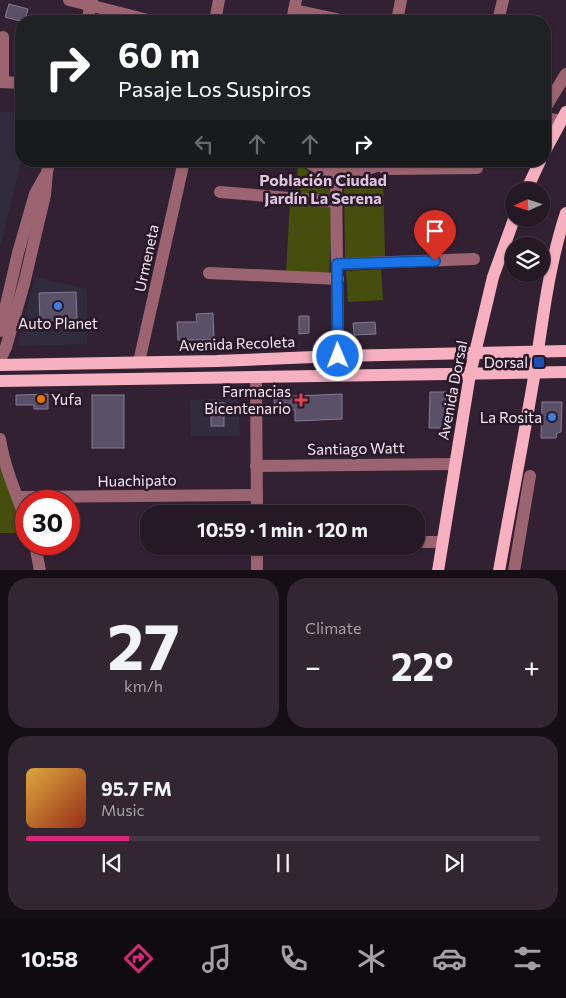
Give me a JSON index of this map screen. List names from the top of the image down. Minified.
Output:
{"streets":{"main road":["Avenida Recoleta","Avenida Dorsal"],"street":["Urmeneta","Santiago Watt","Huachipato"]},"crossings":[["Urmeneta","Avenida Recoleta"],["Avenida Recoleta","Avenida Dorsal"],["Avenida Dorsal","Santiago Watt"]],"districts":["Población Ciudad Jardín La Serena"],"places":{"other":["Auto Planet","Yufa","La Rosita"],"transit":["Dorsal"],"health":["Farmacias Bicentenario"]},"north":"left","page":{"turn":["60 m","Pasaje Los Suspiros"],"limit":"30","trip":"10:59 · 1 min · 120 m","tile":[["27","km/h"],"Climate"],"heat":["−","22°","+"],"song":["95.7 FM","Music"],"tabs":"10:58"}}
